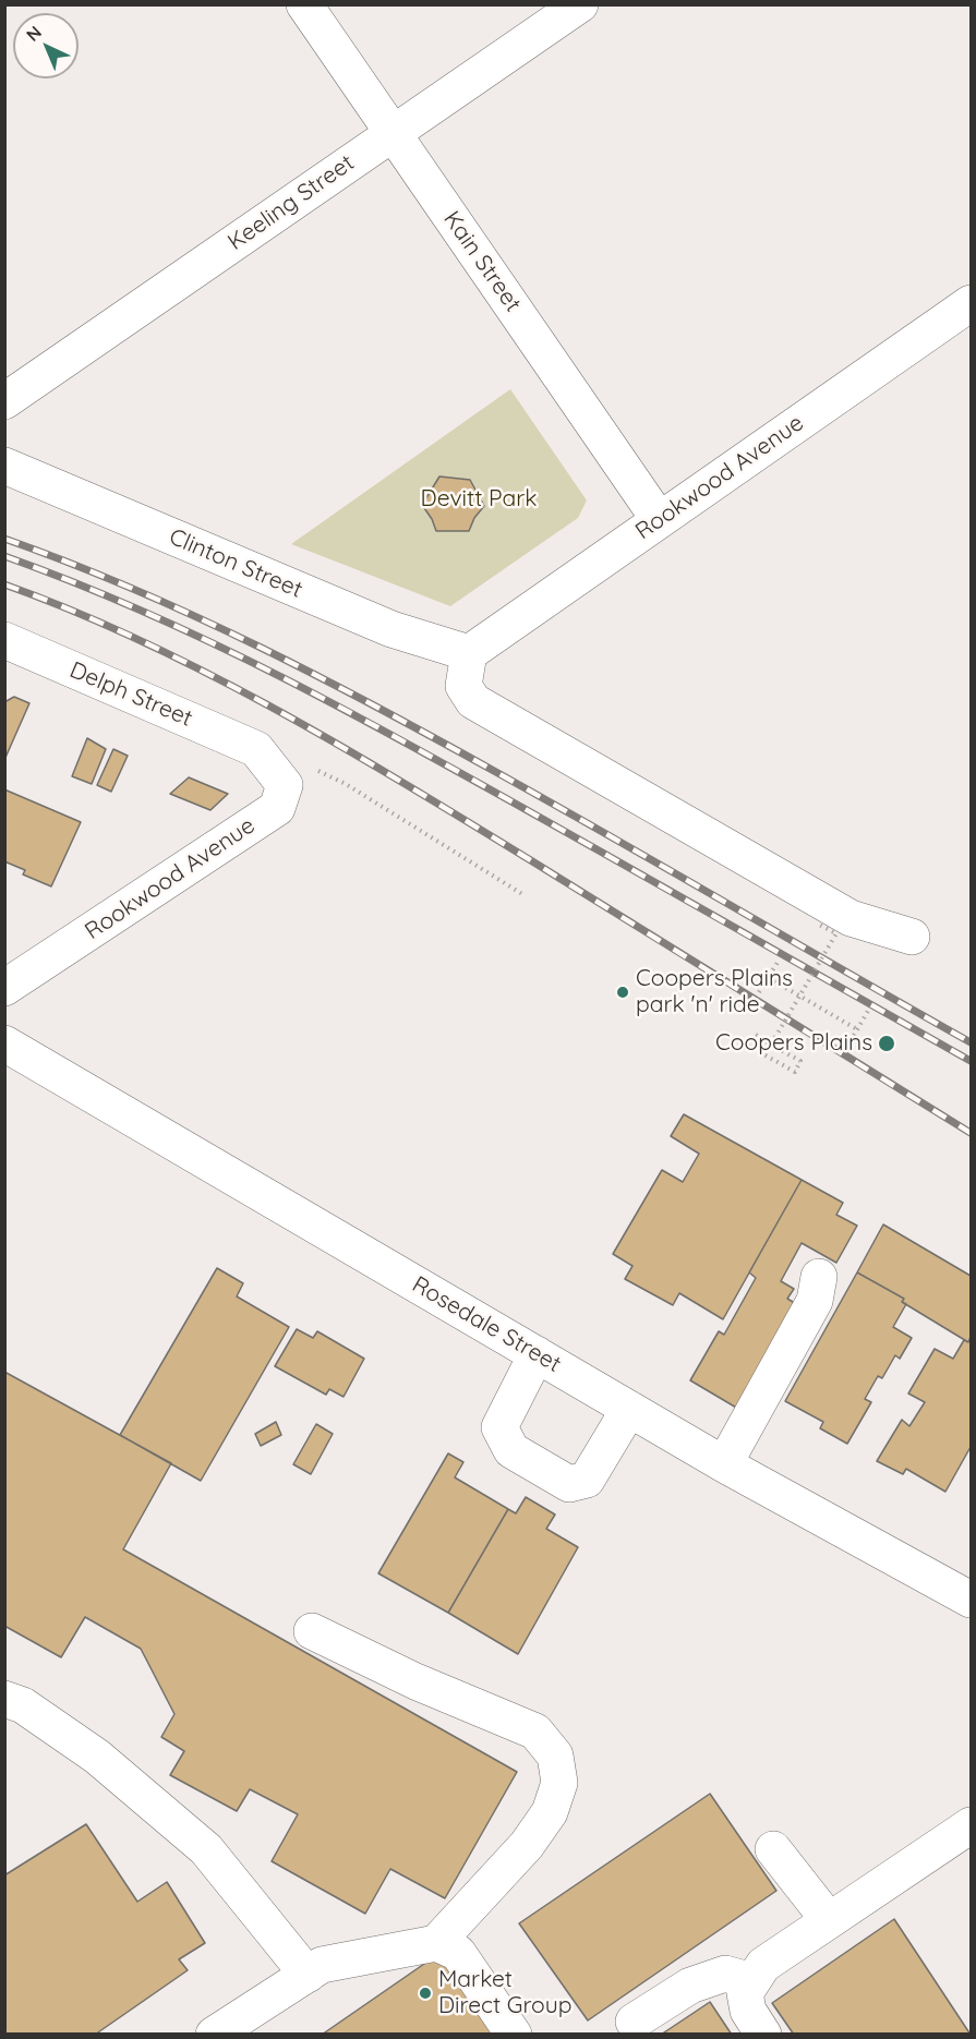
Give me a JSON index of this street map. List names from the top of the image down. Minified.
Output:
{"streets":{"street":["Keeling Street","Kain Street","Rookwood Avenue","Clinton Street","Delph Street","Rosedale Street"]},"crossings":[["Keeling Street","Kain Street"],["Kain Street","Rookwood Avenue"],["Rookwood Avenue","Clinton Street"],["Rookwood Avenue","Delph Street"]],"parks":["Devitt Park"],"places":["Coopers Plains park 'n' ride","Coopers Plains","Market Direct Group"],"north":"top left"}
